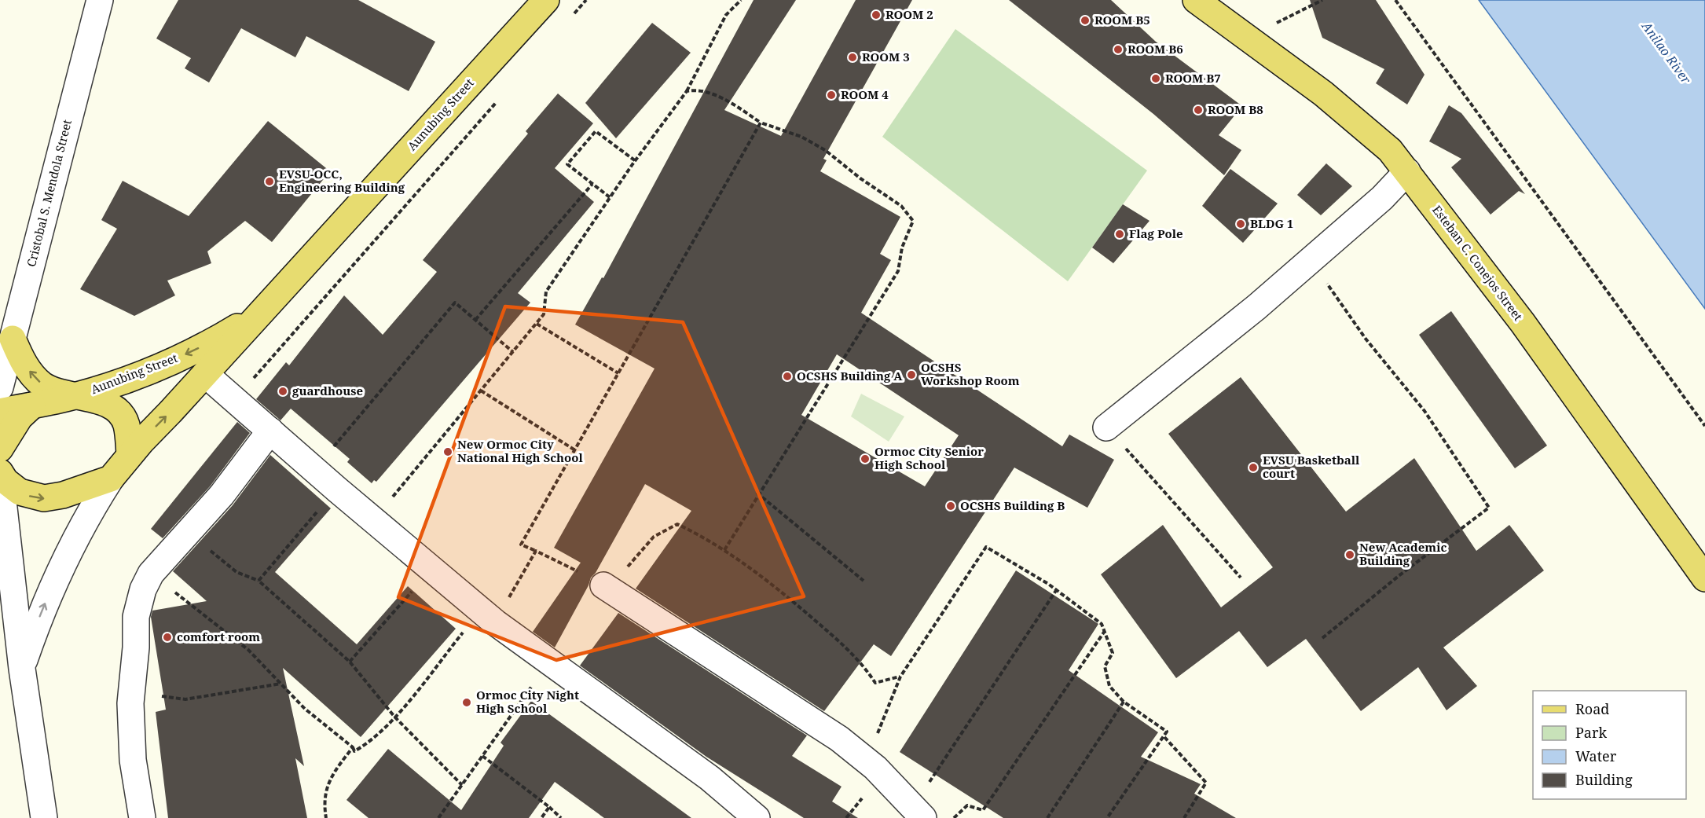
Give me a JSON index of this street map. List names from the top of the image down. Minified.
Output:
{"streets":{"main road":["Aunubing Street","Esteban C. Conejos Street"],"street":["Cristobal S. Mendola Street"]},"water":["Anilao River"],"places":["ROOM 2","ROOM B5","ROOM B6","ROOM 3","ROOM B7","ROOM 4","ROOM B8","EVSU-OCC, Engineering Building","BLDG 1","Flag Pole","OCSHS Workshop Room","OCSHS Building A","guardhouse","New Ormoc City National High School","Ormoc City Senior High School","EVSU Basketball court","OCSHS Building B","New Academic Building","comfort room","Ormoc City Night High School"],"legend":["Road","Park","Water","Building"]}
